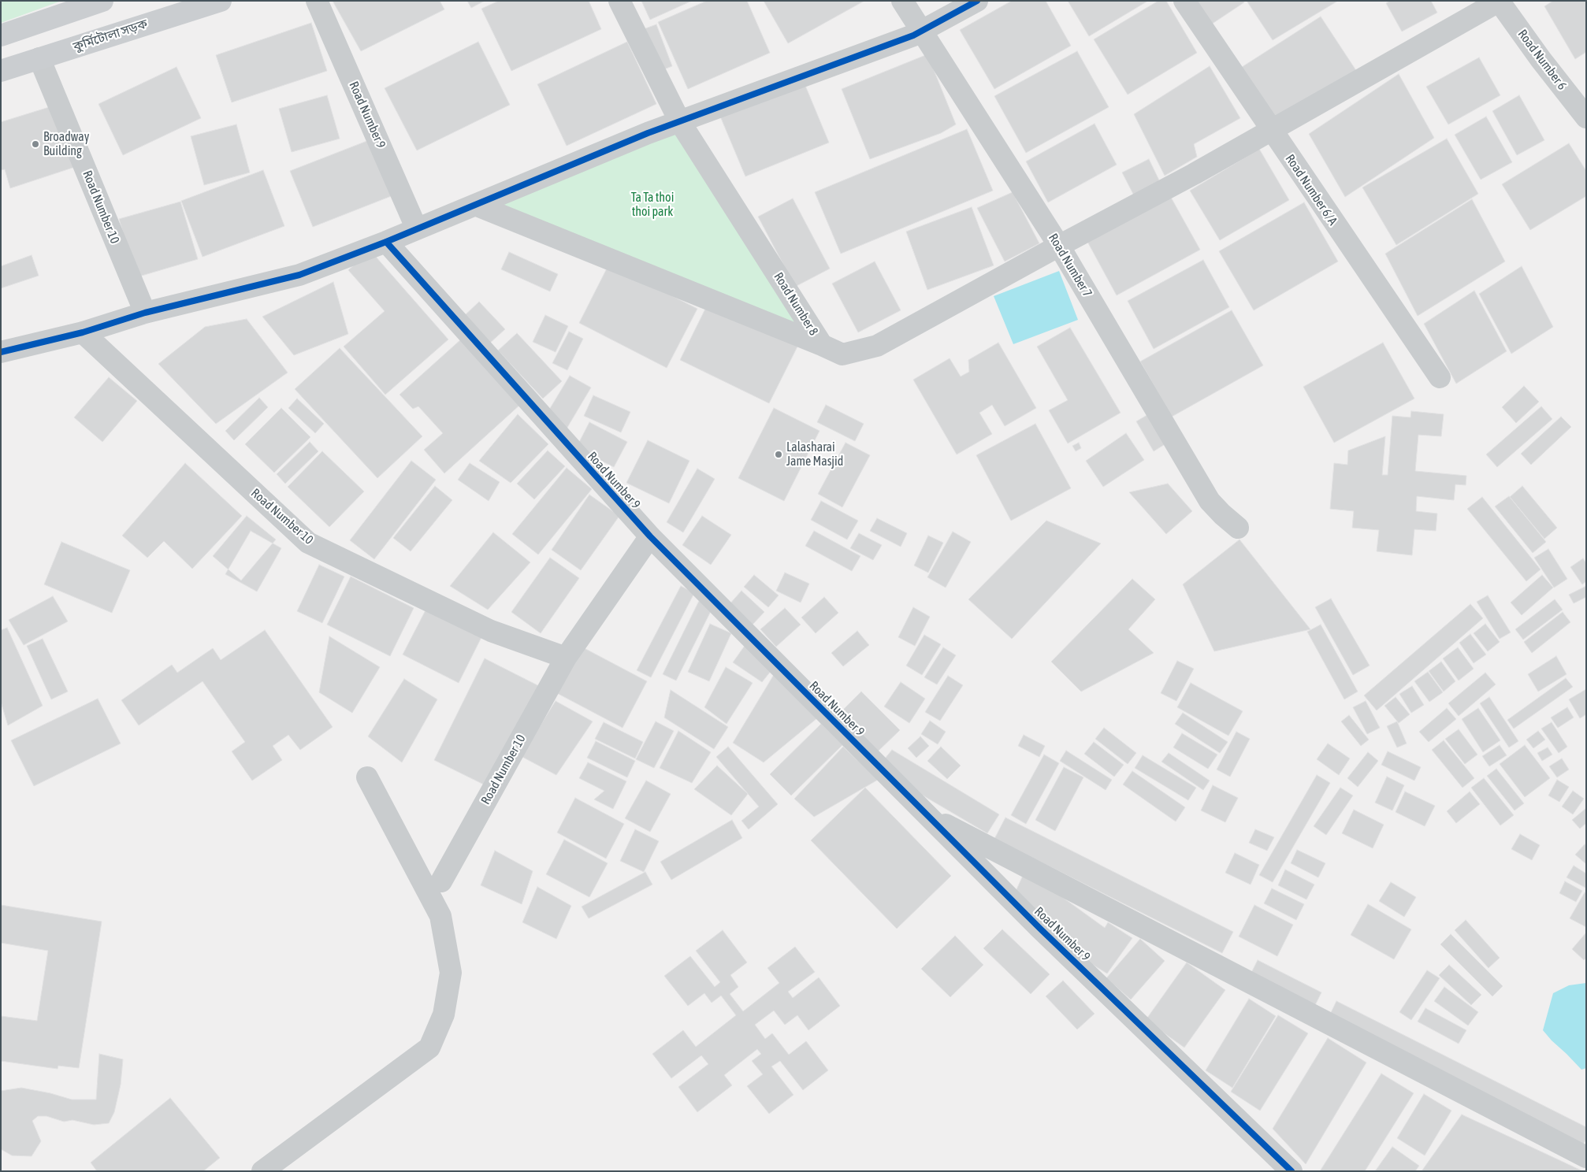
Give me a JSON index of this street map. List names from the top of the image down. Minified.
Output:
{"streets":{"main road":["কুর্মিটোলা সড়ক"],"street":["Road Number 6","Road Number 9","Road Number 6/A","Road Number 10","Road Number 7","Road Number 8"]},"crossings":[["কুর্মিটোলা সড়ক","Road Number 10"],["Road Number 9","Road Number 10"]],"parks":["Ta Ta thoi thoi park"],"places":["Broadway Building","Lalasharai Jame Masjid"]}
